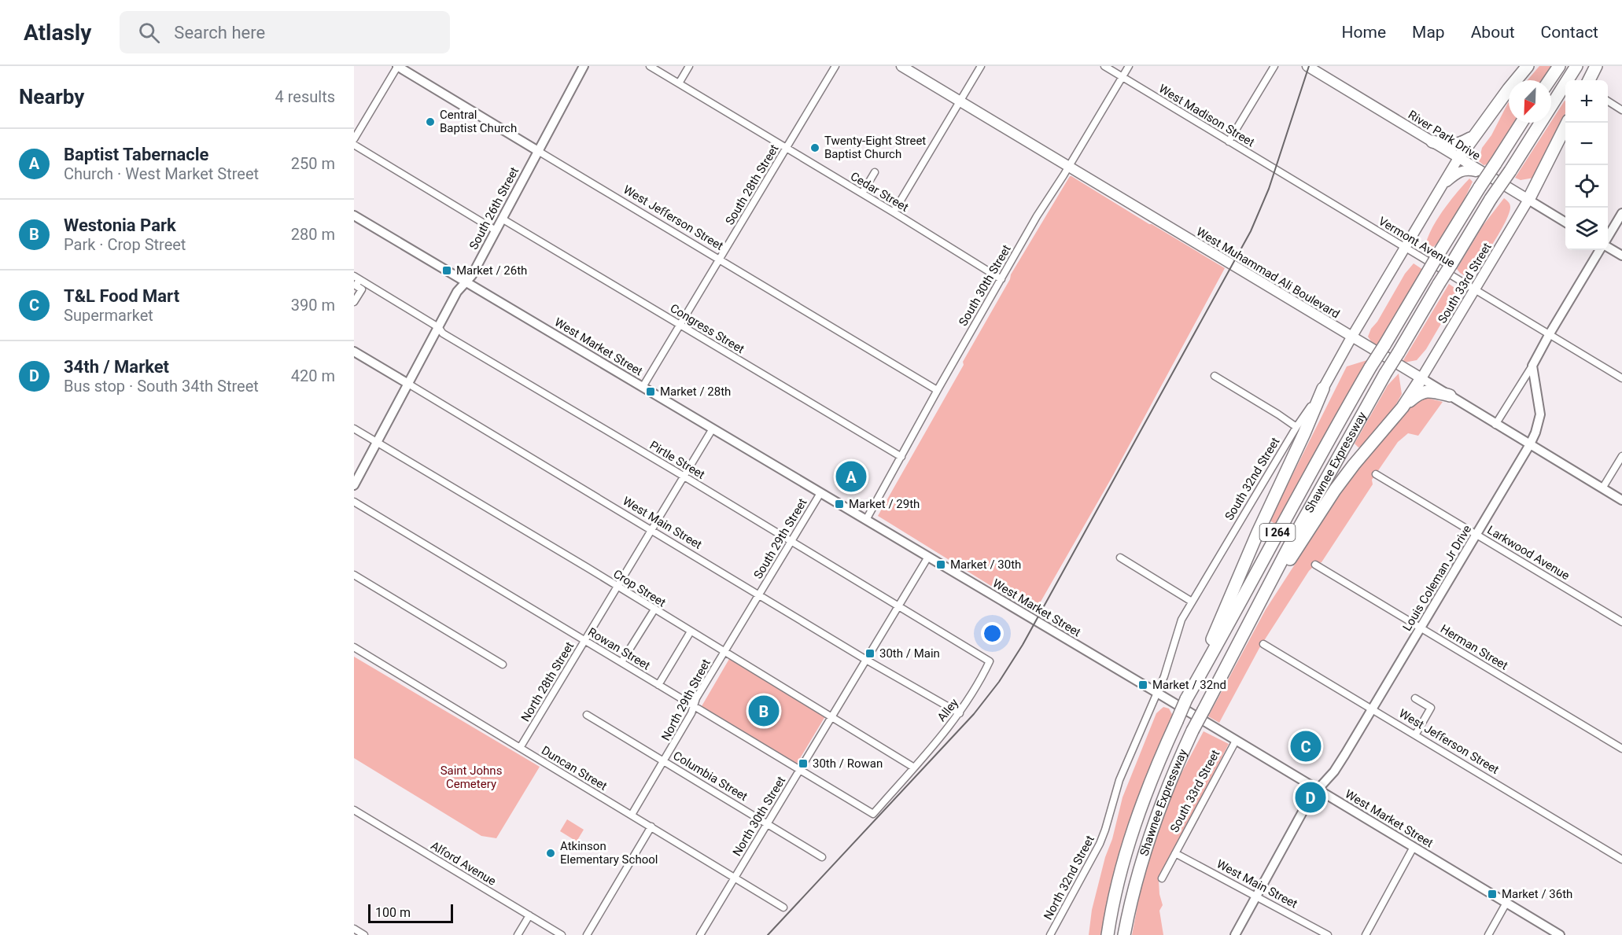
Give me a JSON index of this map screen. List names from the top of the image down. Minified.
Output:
{"streets":{"highway":["Shawnee Expressway","I 264"],"main road":["River Park Drive","West Muhammad Ali Boulevard","South 33rd Street","South 32nd Street"],"street":["West Madison Street","South 28th Street","Cedar Street","South 26th Street","West Jefferson Street","Vermont Avenue","South 30th Street","Congress Street","West Market Street","Pirtle Street","West Main Street","South 29th Street","Larkwood Avenue","Louis Coleman Jr Drive","Crop Street","Herman Street","Rowan Street","North 28th Street","North 29th Street","Alley","Duncan Street","Columbia Street","North 30th Street","Alford Avenue","North 32nd Street"]},"crossings":[["West Madison Street","Vermont Avenue"],["West Madison Street","South 30th Street"],["River Park Drive","South 33rd Street"],["River Park Drive","South 32nd Street"],["South 28th Street","Cedar Street"],["South 28th Street","West Jefferson Street"],["South 28th Street","Congress Street"],["South 28th Street","West Market Street"],["Cedar Street","South 30th Street"],["South 26th Street","West Jefferson Street"],["South 26th Street","Congress Street"],["South 26th Street","West Market Street"],["South 26th Street","Pirtle Street"],["South 26th Street","West Main Street"],["South 26th Street","Crop Street"],["West Jefferson Street","South 30th Street"],["West Jefferson Street","Louis Coleman Jr Drive"],["Vermont Avenue","South 33rd Street"],["Vermont Avenue","South 32nd Street"],["West Muhammad Ali Boulevard","South 33rd Street"],["West Muhammad Ali Boulevard","South 30th Street"],["West Muhammad Ali Boulevard","South 32nd Street"],["West Muhammad Ali Boulevard","Louis Coleman Jr Drive"],["South 33rd Street","West Market Street"],["South 33rd Street","West Main Street"],["South 30th Street","Congress Street"],["South 30th Street","West Market Street"],["West Market Street","South 32nd Street"],["West Market Street","South 29th Street"],["West Market Street","Louis Coleman Jr Drive"],["Pirtle Street","South 29th Street"],["Pirtle Street","Alley"],["South 32nd Street","North 32nd Street"],["West Main Street","South 29th Street"],["West Main Street","Louis Coleman Jr Drive"],["West Main Street","North 28th Street"],["West Main Street","North 29th Street"],["West Main Street","Alley"],["West Main Street","North 30th Street"],["South 29th Street","North 29th Street"],["Larkwood Avenue","Louis Coleman Jr Drive"],["Louis Coleman Jr Drive","Herman Street"],["Crop Street","North 28th Street"],["Crop Street","North 29th Street"],["Crop Street","Alley"],["Crop Street","North 30th Street"],["Rowan Street","North 28th Street"],["Rowan Street","North 29th Street"],["Rowan Street","Alley"],["Rowan Street","North 30th Street"],["North 28th Street","Duncan Street"],["North 29th Street","Duncan Street"],["North 29th Street","Columbia Street"],["Duncan Street","North 30th Street"],["Columbia Street","North 30th Street"]],"parks":["Saint Johns Cemetery"],"places":{"other":["Central Baptist Church","Twenty-Eight Street Baptist Church","Atkinson Elementary School"],"transit":["Market / 26th","Market / 28th","Market / 29th","Market / 30th","30th / Main","Market / 32nd","30th / Rowan","Market / 36th"]},"scale_bar":"100 m","north":"bottom left","page":{"header":"Atlasly","search":"Search here","nav":["Home","Map","About","Contact"],"heading":["Nearby","4 results"],"map_buttons":["+","−"],"list":[{"mark":"A","name":"Baptist Tabernacle","note":"Church · West Market Street","value":"250 m"},{"mark":"B","name":"Westonia Park","note":"Park · Crop Street","value":"280 m"},{"mark":"C","name":"T&L Food Mart","note":"Supermarket","value":"390 m"},{"mark":"D","name":"34th / Market","note":"Bus stop · South 34th Street","value":"420 m"}],"pins":["A","B","C","D"],"scale":"100 m"}}
